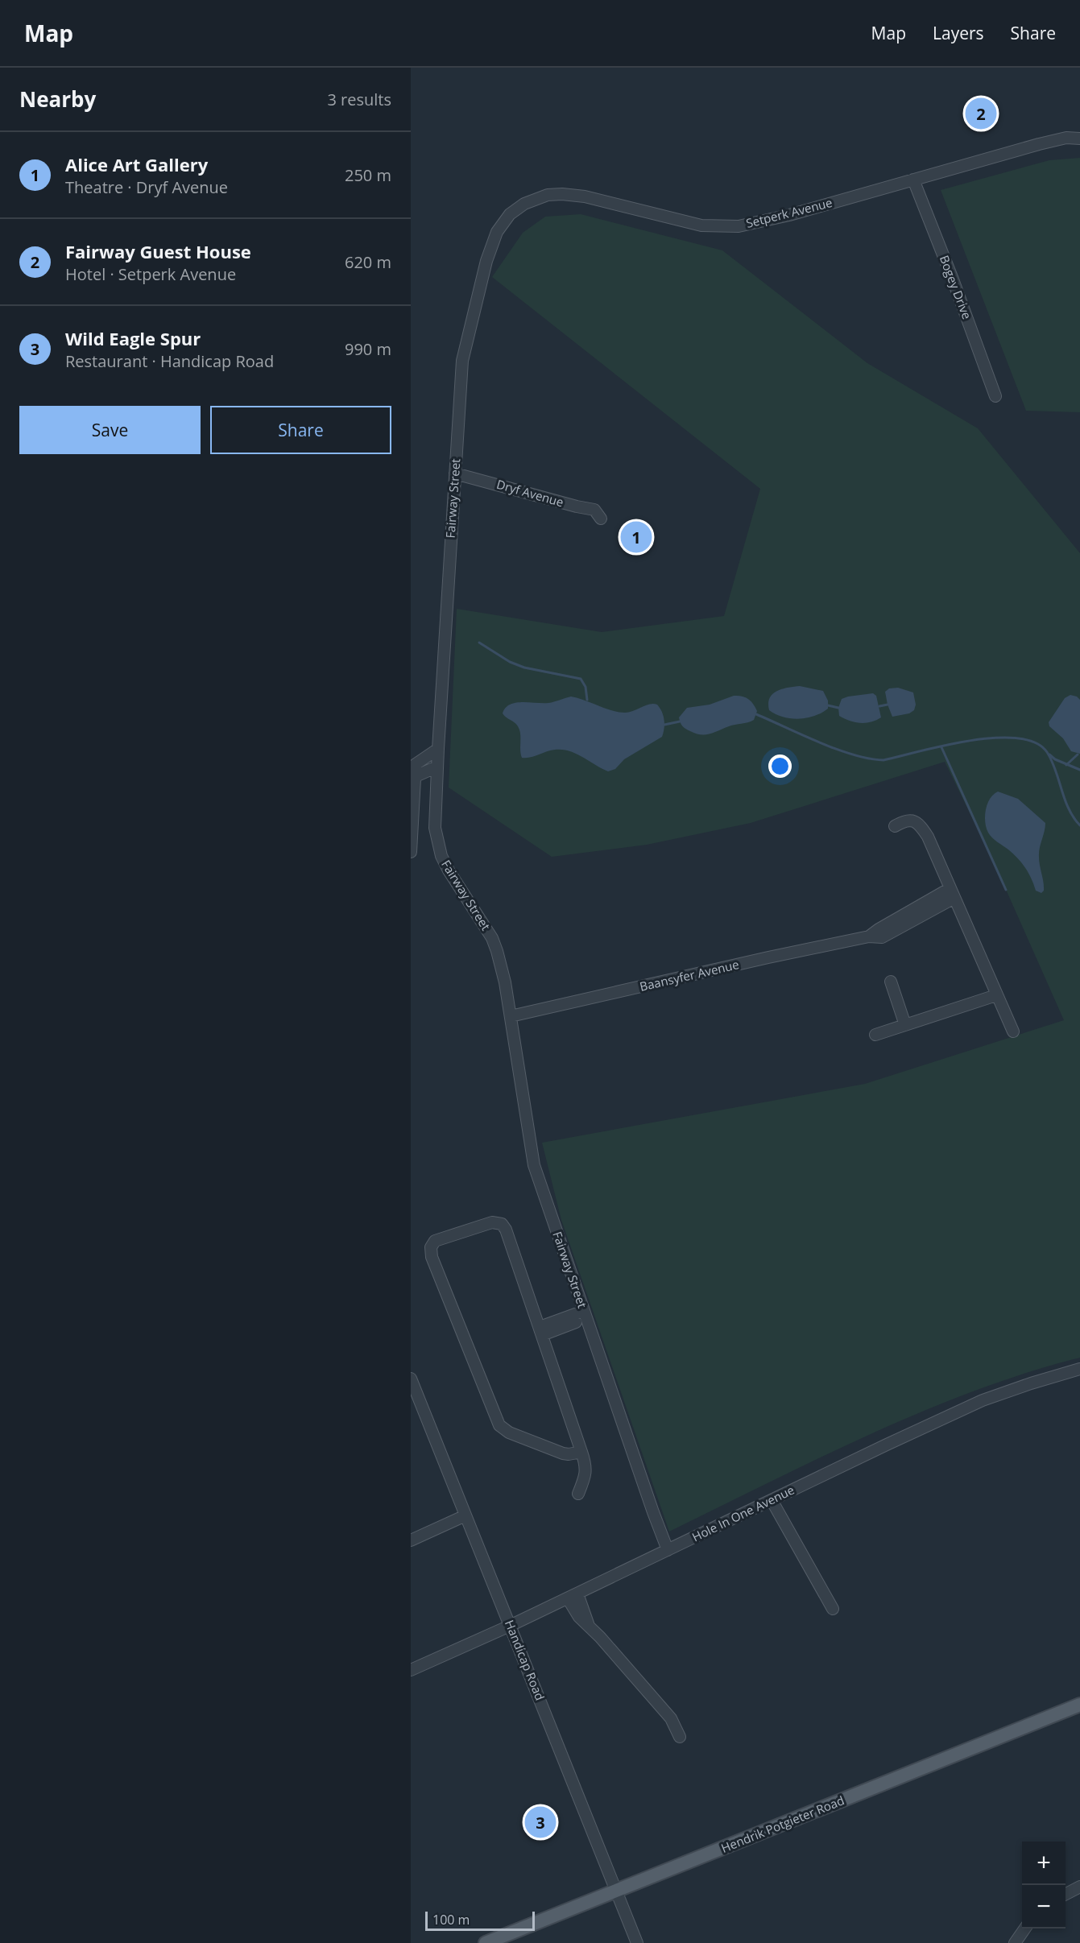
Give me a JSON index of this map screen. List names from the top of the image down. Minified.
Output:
{"streets":{"main road":["Hendrik Potgieter Road"],"street":["Setperk Avenue","Bogey Drive","Dryf Avenue","Fairway Street","Baansyfer Avenue","Hole In One Avenue","Handicap Road"]},"crossings":[["Setperk Avenue","Bogey Drive"],["Setperk Avenue","Fairway Street"],["Dryf Avenue","Fairway Street"],["Fairway Street","Baansyfer Avenue"],["Fairway Street","Hole In One Avenue"],["Hole In One Avenue","Handicap Road"],["Handicap Road","Hendrik Potgieter Road"]],"scale_bar":"100 m","page":{"header":"Map","nav":["Map","Layers","Share"],"heading":["Nearby","3 results"],"pins":["2","1","3"],"list":[{"mark":"1","name":"Alice Art Gallery","note":"Theatre · Dryf Avenue","value":"250 m"},{"mark":"2","name":"Fairway Guest House","note":"Hotel · Setperk Avenue","value":"620 m"},{"mark":"3","name":"Wild Eagle Spur","note":"Restaurant · Handicap Road","value":"990 m"}],"buttons":["Save","Share"],"map_buttons":["+","−"],"scale":"100 m"}}
